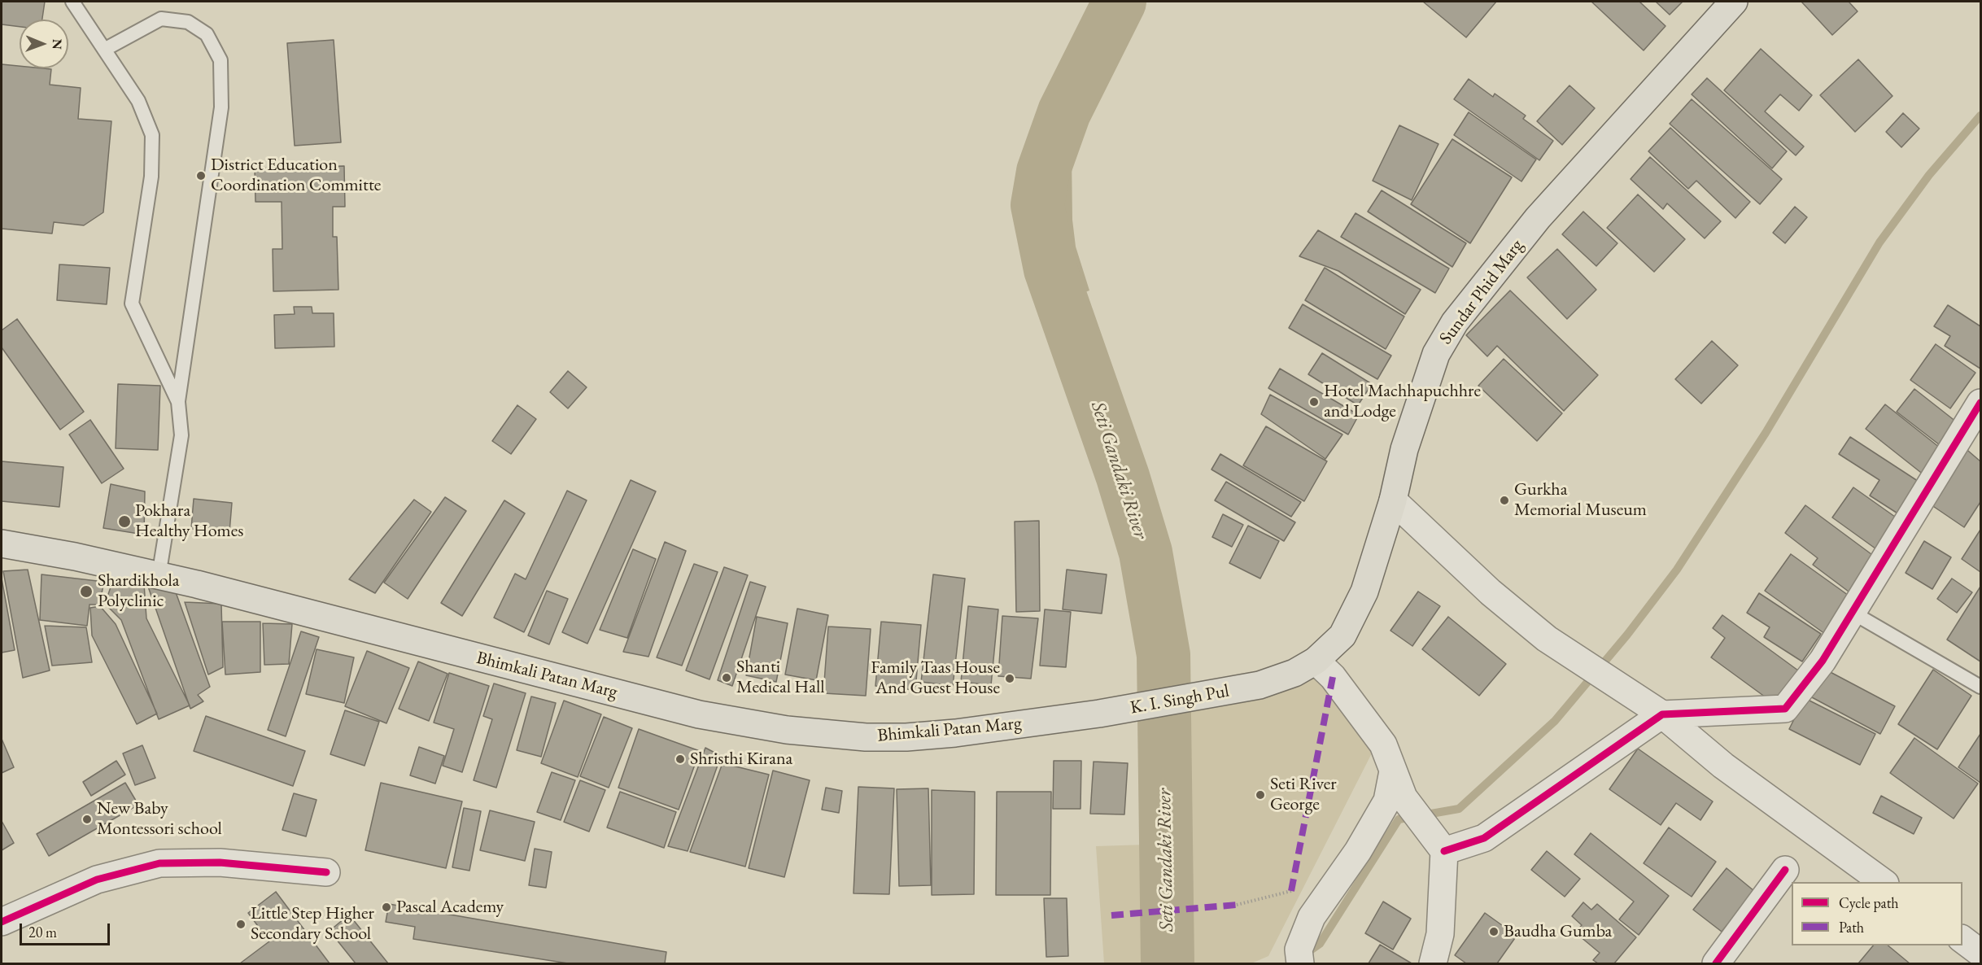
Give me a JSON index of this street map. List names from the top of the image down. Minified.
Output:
{"streets":{"main road":["Sundar Phid Marg","Bhimkali Patan Marg","K. I. Singh Pul"]},"crossings":[["Sundar Phid Marg","K. I. Singh Pul"],["Bhimkali Patan Marg","K. I. Singh Pul"]],"water":["Seti Gandaki River"],"places":["District Education Coordination Committe","Hotel Machhapuchhre and Lodge","Gurkha Memorial Museum","Pokhara Healthy Homes","Shardikhola Polyclinic","Shanti Medical Hall","Family Taas House And Guest House","Shristhi Kirana","Seti River George","New Baby Montessori school","Pascal Academy","Little Step Higher Secondary School","Baudha Gumba"],"legend":["Cycle path","Path"],"scale_bar":"20 m","north":"right"}
